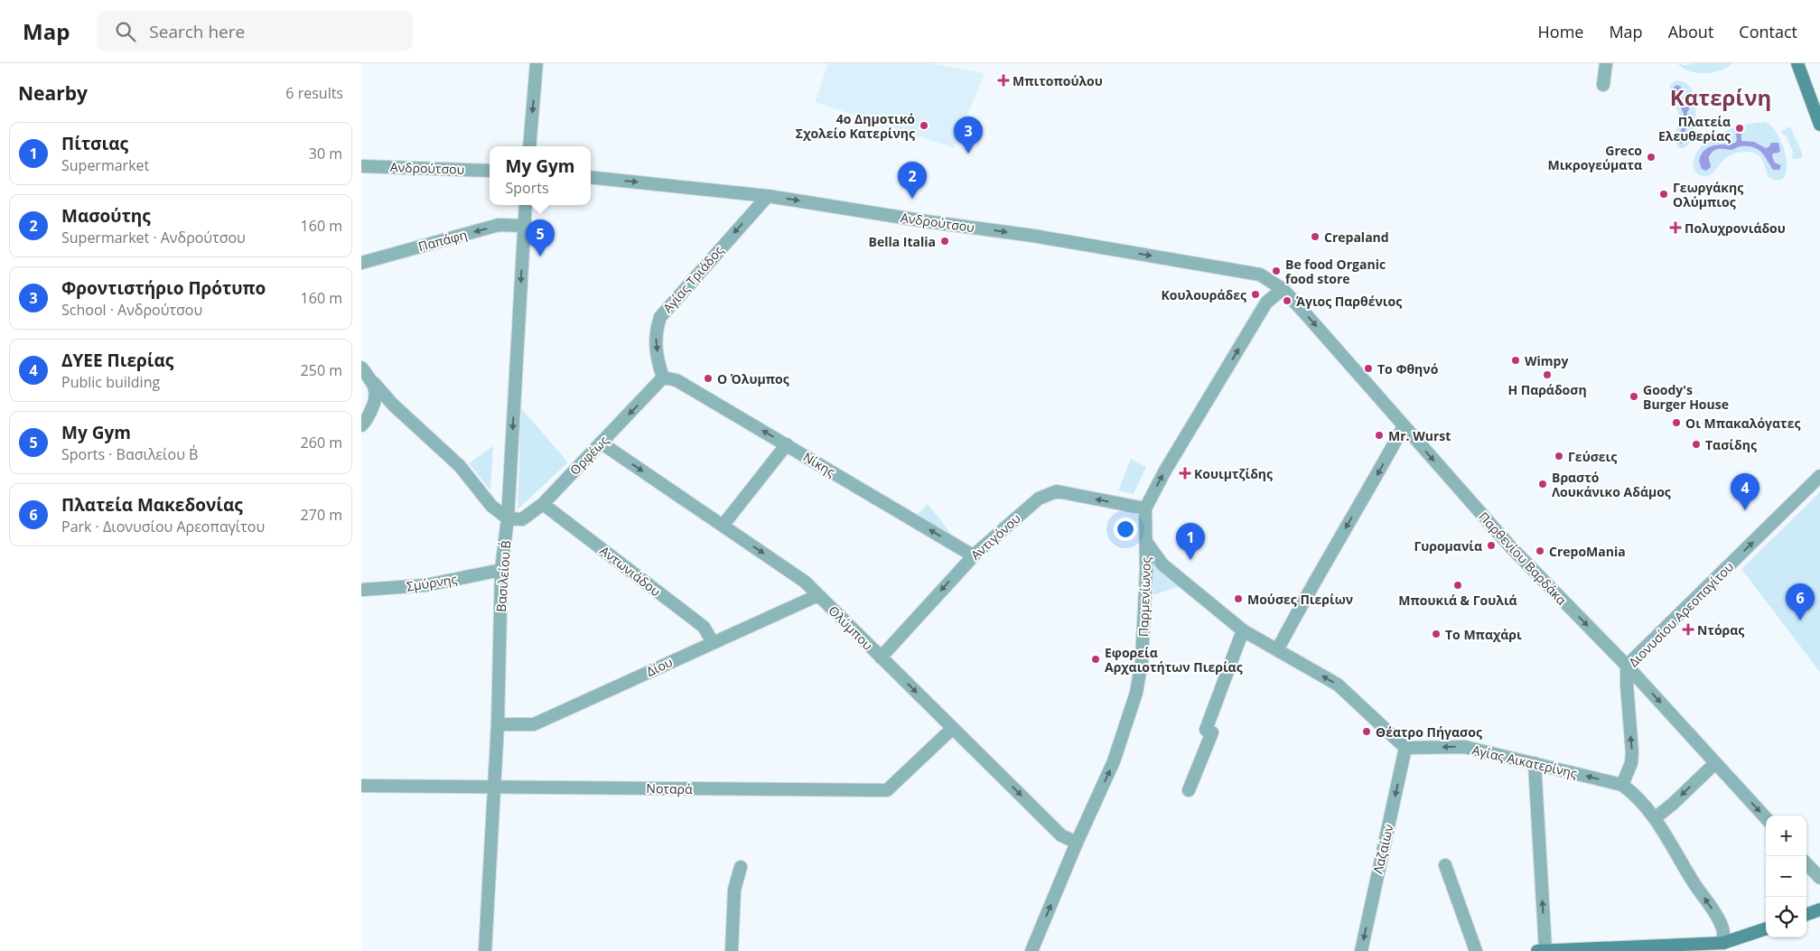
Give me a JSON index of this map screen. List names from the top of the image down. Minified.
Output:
{"streets":{"street":["Ανδρούτσου","Παπάφη","Αγίας Τριάδος","Ορφέως","Νίκης","Αντιγόνου","Παρθενίου Βαρδάκα","Αντωνιάδου","Βασιλείου Β΄","Σμύρνης","Παρμενίωνος","Διονυσίου Αρεοπαγίτου","Ολύμπου","Δίου","Αγίας Αικατερίνης","Νοταρά","Λαζαίων"]},"crossings":[["Ανδρούτσου","Αγίας Τριάδος"],["Ανδρούτσου","Παρθενίου Βαρδάκα"],["Ανδρούτσου","Παρμενίωνος"],["Παπάφη","Βασιλείου Β΄"],["Αγίας Τριάδος","Ορφέως"],["Αγίας Τριάδος","Νίκης"],["Ορφέως","Νίκης"],["Ορφέως","Αντωνιάδου"],["Ορφέως","Βασιλείου Β΄"],["Ορφέως","Ολύμπου"],["Νίκης","Αντιγόνου"],["Αντιγόνου","Παρμενίωνος"],["Αντιγόνου","Ολύμπου"],["Παρθενίου Βαρδάκα","Παρμενίωνος"],["Παρθενίου Βαρδάκα","Διονυσίου Αρεοπαγίτου"],["Αντωνιάδου","Δίου"],["Βασιλείου Β΄","Σμύρνης"],["Βασιλείου Β΄","Δίου"],["Βασιλείου Β΄","Νοταρά"],["Παρμενίωνος","Ολύμπου"],["Διονυσίου Αρεοπαγίτου","Αγίας Αικατερίνης"],["Ολύμπου","Δίου"],["Ολύμπου","Νοταρά"],["Αγίας Αικατερίνης","Λαζαίων"]],"one_way":["Ανδρούτσου","Παπάφη","Αγίας Τριάδος","Ορφέως","Νίκης","Αντιγόνου","Παρθενίου Βαρδάκα","Βασιλείου Β΄","Παρμενίωνος","Διονυσίου Αρεοπαγίτου","Ολύμπου","Αγίας Αικατερίνης","Λαζαίων"],"districts":["Κατερίνη"],"places":{"health":["Μπιτοπούλου","Πολυχρονιάδου","Κουιμτζίδης","Ντόρας"],"other":["4ο Δημοτικό Σχολείο Κατερίνης","Πλατεία Ελευθερίας","Greco Μικρογεύματα","Γεωργάκης Ολύμπιος","Crepaland","Bella Italia","Be food Organic food store","Κουλουράδες","Άγιος Παρθένιος","Wimpy","Το Φθηνό","Η Παράδοση","Ο Όλυμπος","Goody's Burger House","Οι Μπακαλόγατες","Mr. Wurst","Τασίδης","Γεύσεις","Βραστό Λουκάνικο Αδάμος","Γυρομανία","CrepoMania","Μπουκιά & Γουλιά","Μούσες Πιερίων","Το Μπαχάρι","Εφορεία Αρχαιοτήτων Πιερίας","Θέατρο Πήγασος"]},"page":{"header":"Map","search":"Search here","nav":["Home","Map","About","Contact"],"heading":["Nearby","6 results"],"pins":["3","2","5","4","1","6"],"list":[{"mark":"1","name":"Πίτσιας","note":"Supermarket","value":"30 m"},{"mark":"2","name":"Μασούτης","note":"Supermarket · Ανδρούτσου","value":"160 m"},{"mark":"3","name":"Φροντιστήριο Πρότυπο","note":"School · Ανδρούτσου","value":"160 m"},{"mark":"4","name":"ΔΥΕΕ Πιερίας","note":"Public building","value":"250 m"},{"mark":"5","name":"My Gym","note":"Sports · Βασιλείου Β΄","value":"260 m"},{"mark":"6","name":"Πλατεία Μακεδονίας","note":"Park · Διονυσίου Αρεοπαγίτου","value":"270 m"}],"popup":["My Gym","Sports"],"map_buttons":["+","−"]}}
